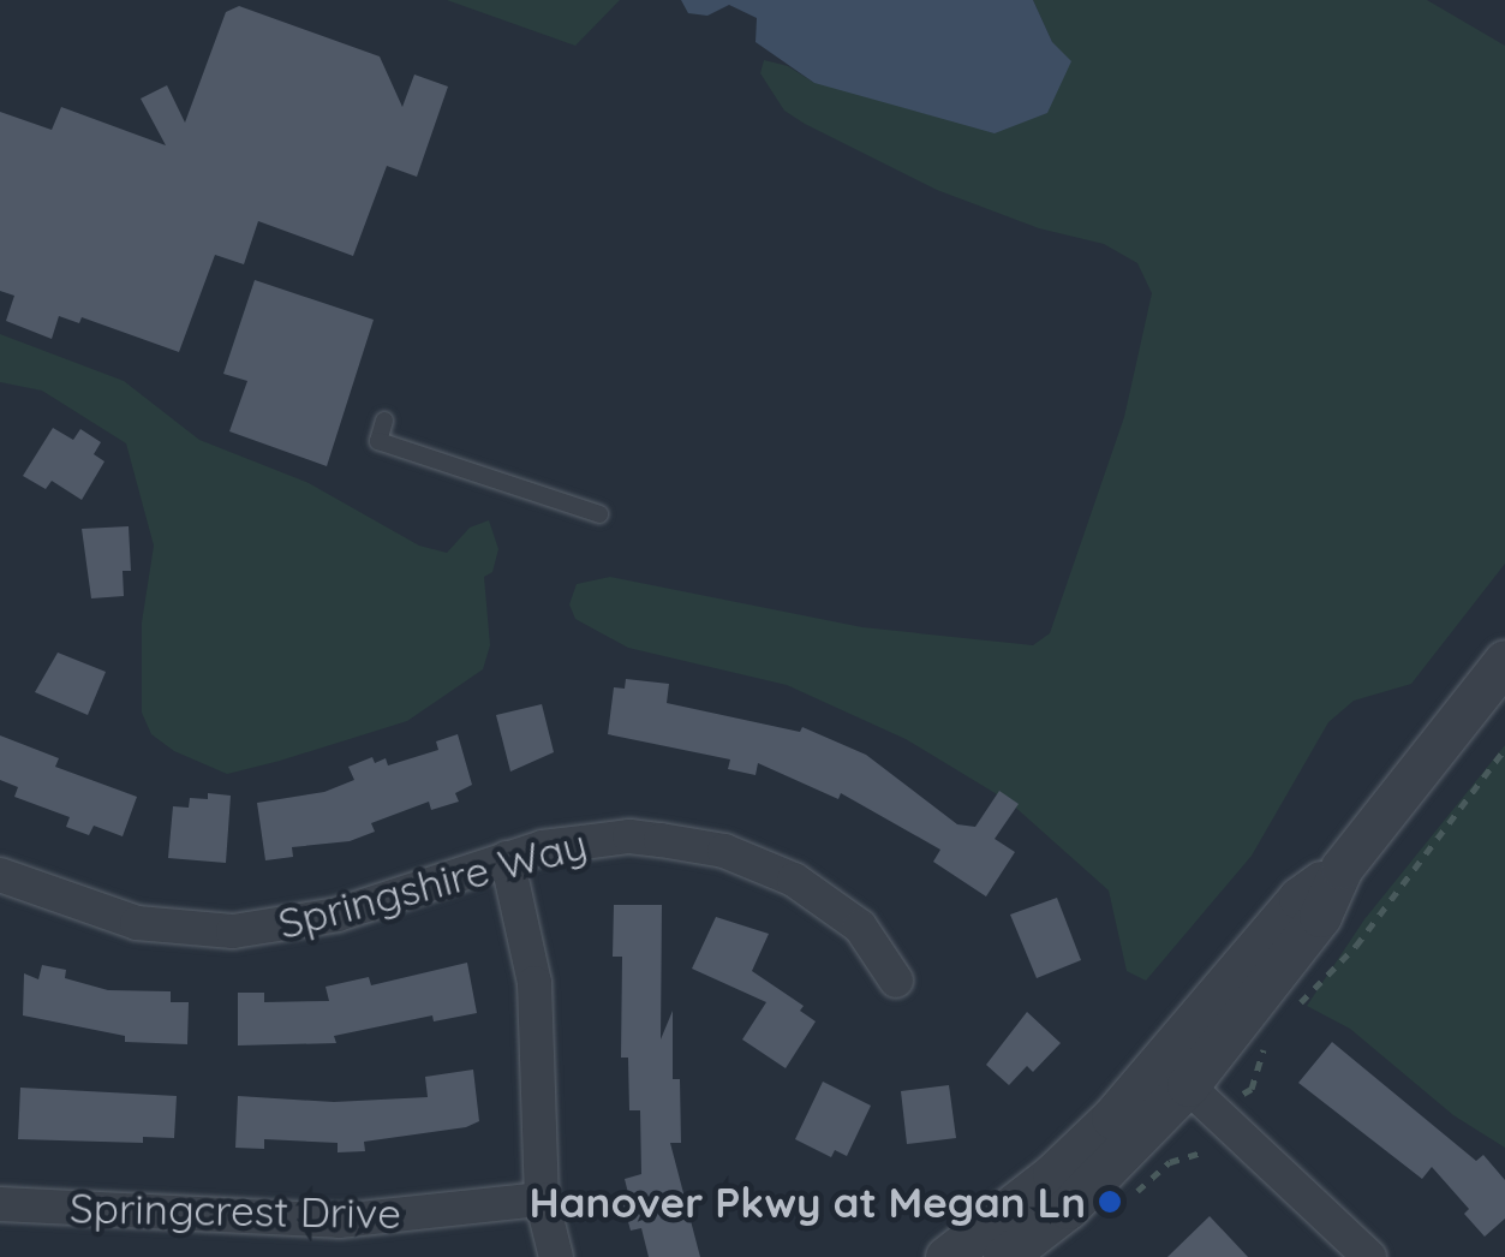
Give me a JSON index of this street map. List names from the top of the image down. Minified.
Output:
{"streets":{"street":["Springshire Way","Springcrest Drive"]},"places":["Hanover Pkwy at Megan Ln"]}
